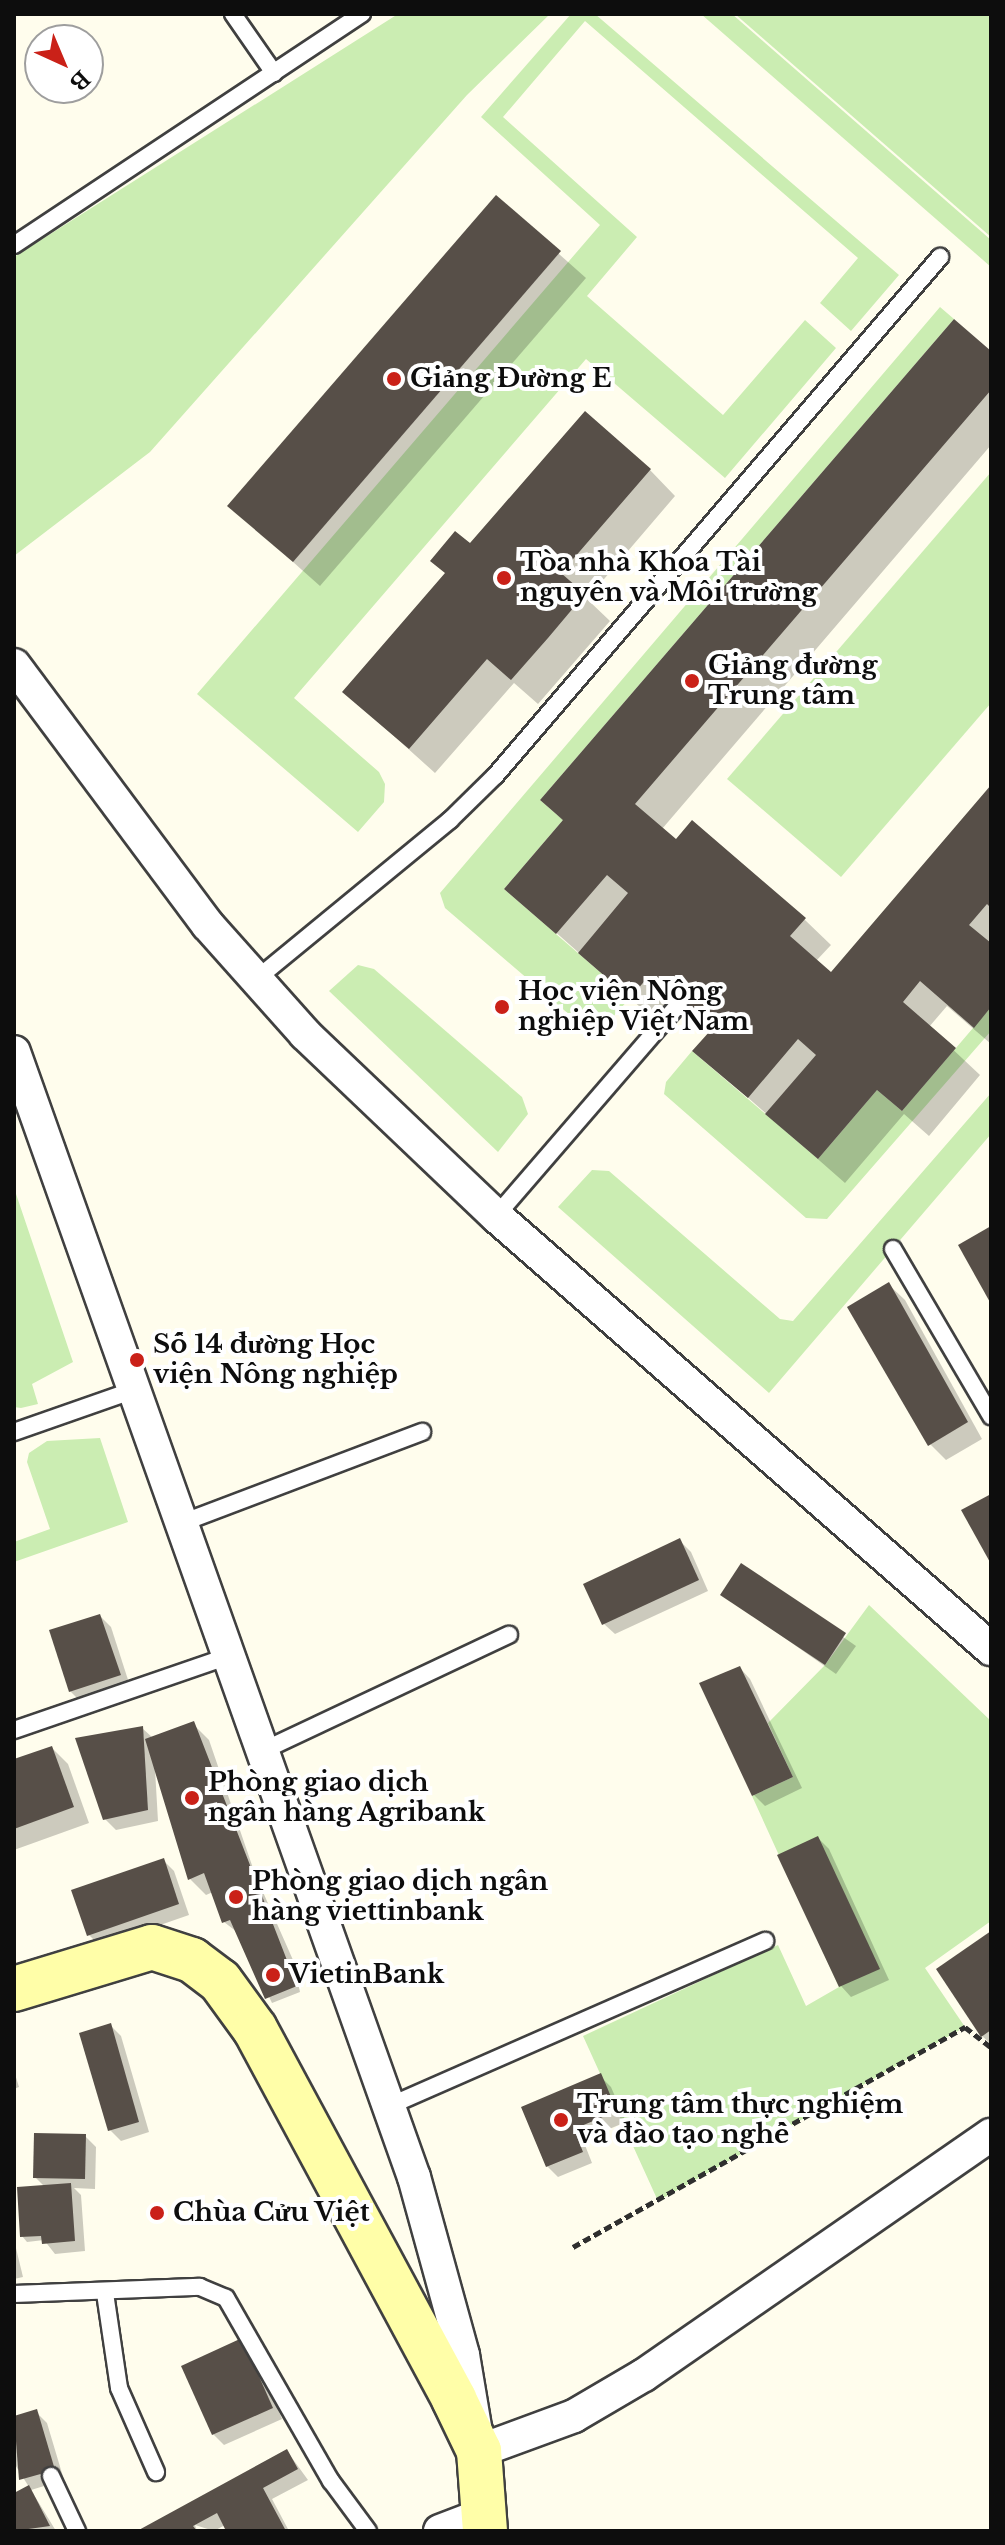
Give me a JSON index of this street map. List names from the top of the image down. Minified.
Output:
{"places":["Giảng Đường E","Tòa nhà Khoa Tài nguyên và Môi trường","Giảng đường Trung tâm","Học viện Nông nghiệp Việt Nam","Số 14 đường Học viện Nông nghiệp","Phòng giao dịch ngân hàng Agribank","Phòng giao dịch ngân hàng viettinbank","VietinBank","Trung tâm thực nghiệm và đào tạo nghề","Chùa Cửu Việt"],"north":"bottom right"}
